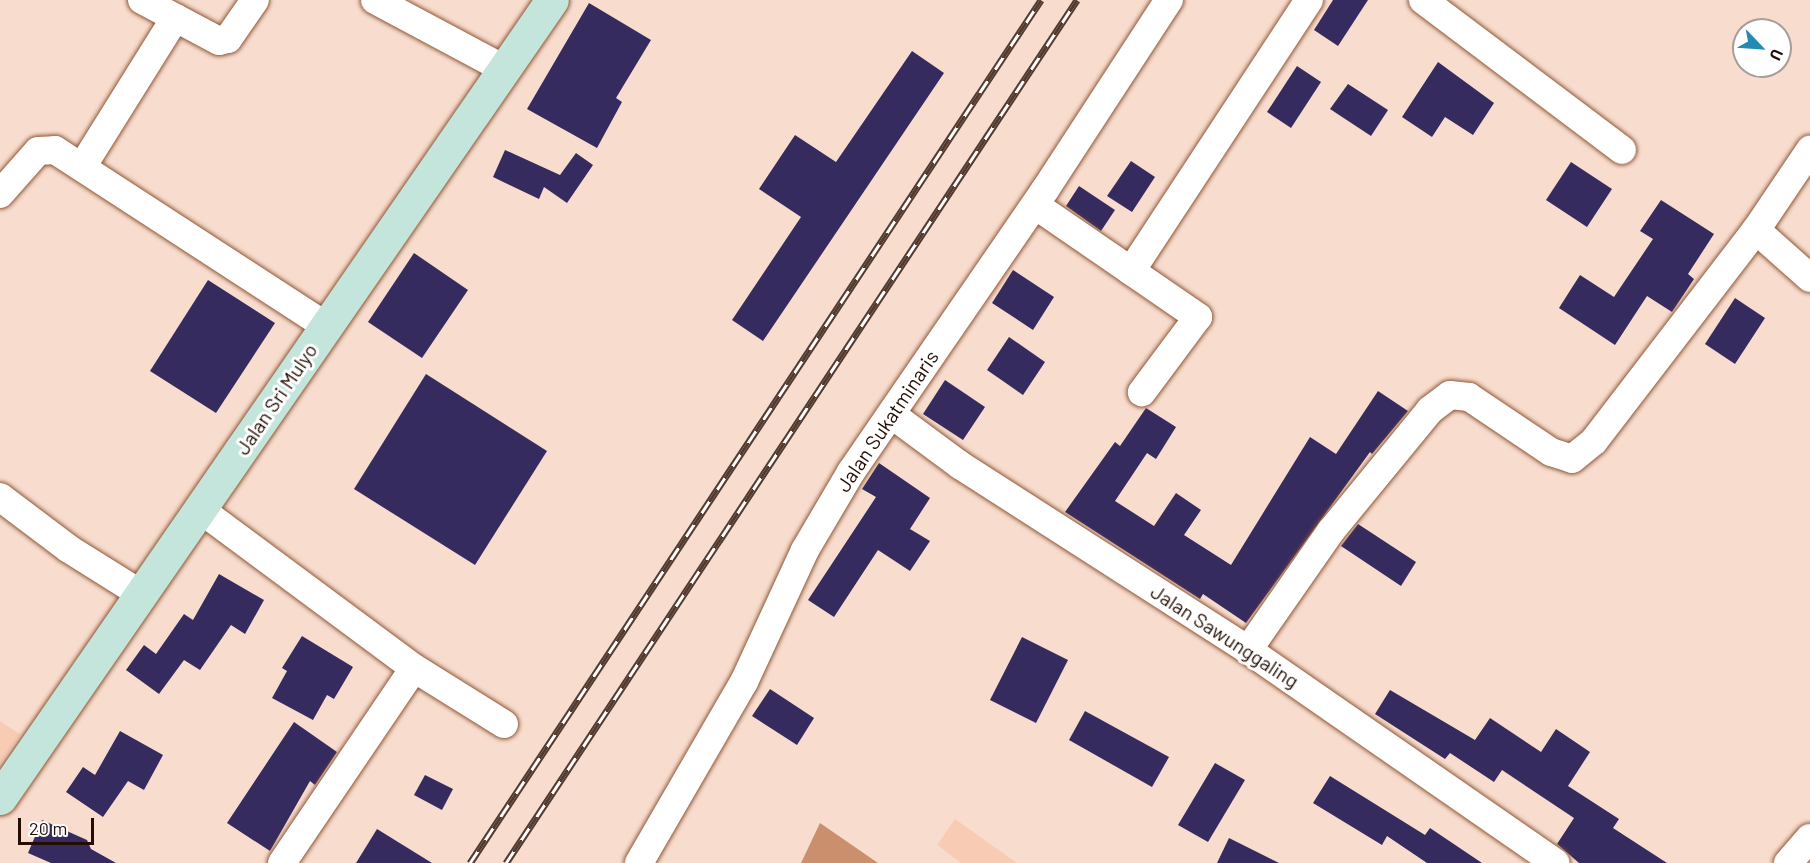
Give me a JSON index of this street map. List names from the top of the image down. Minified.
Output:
{"streets":{"main road":["Jalan Sri Mulyo"],"street":["Jalan Sukatminaris","Jalan Sawunggaling"]},"crossings":[["Jalan Sukatminaris","Jalan Sawunggaling"]],"scale_bar":"20 m","north":"bottom right"}
